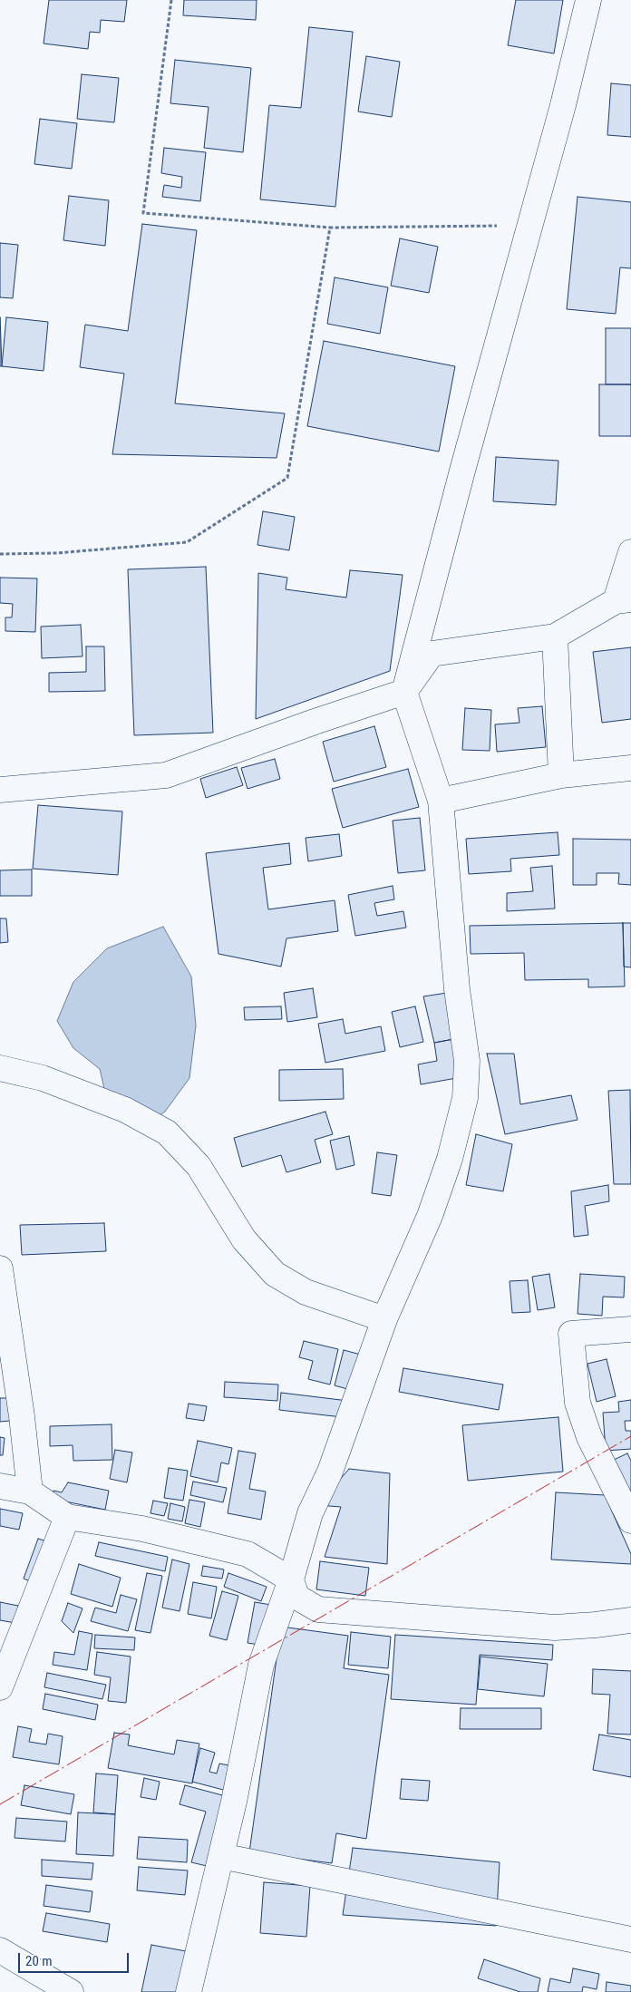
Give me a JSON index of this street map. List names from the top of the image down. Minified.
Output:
{"scale_bar":"20 m"}
